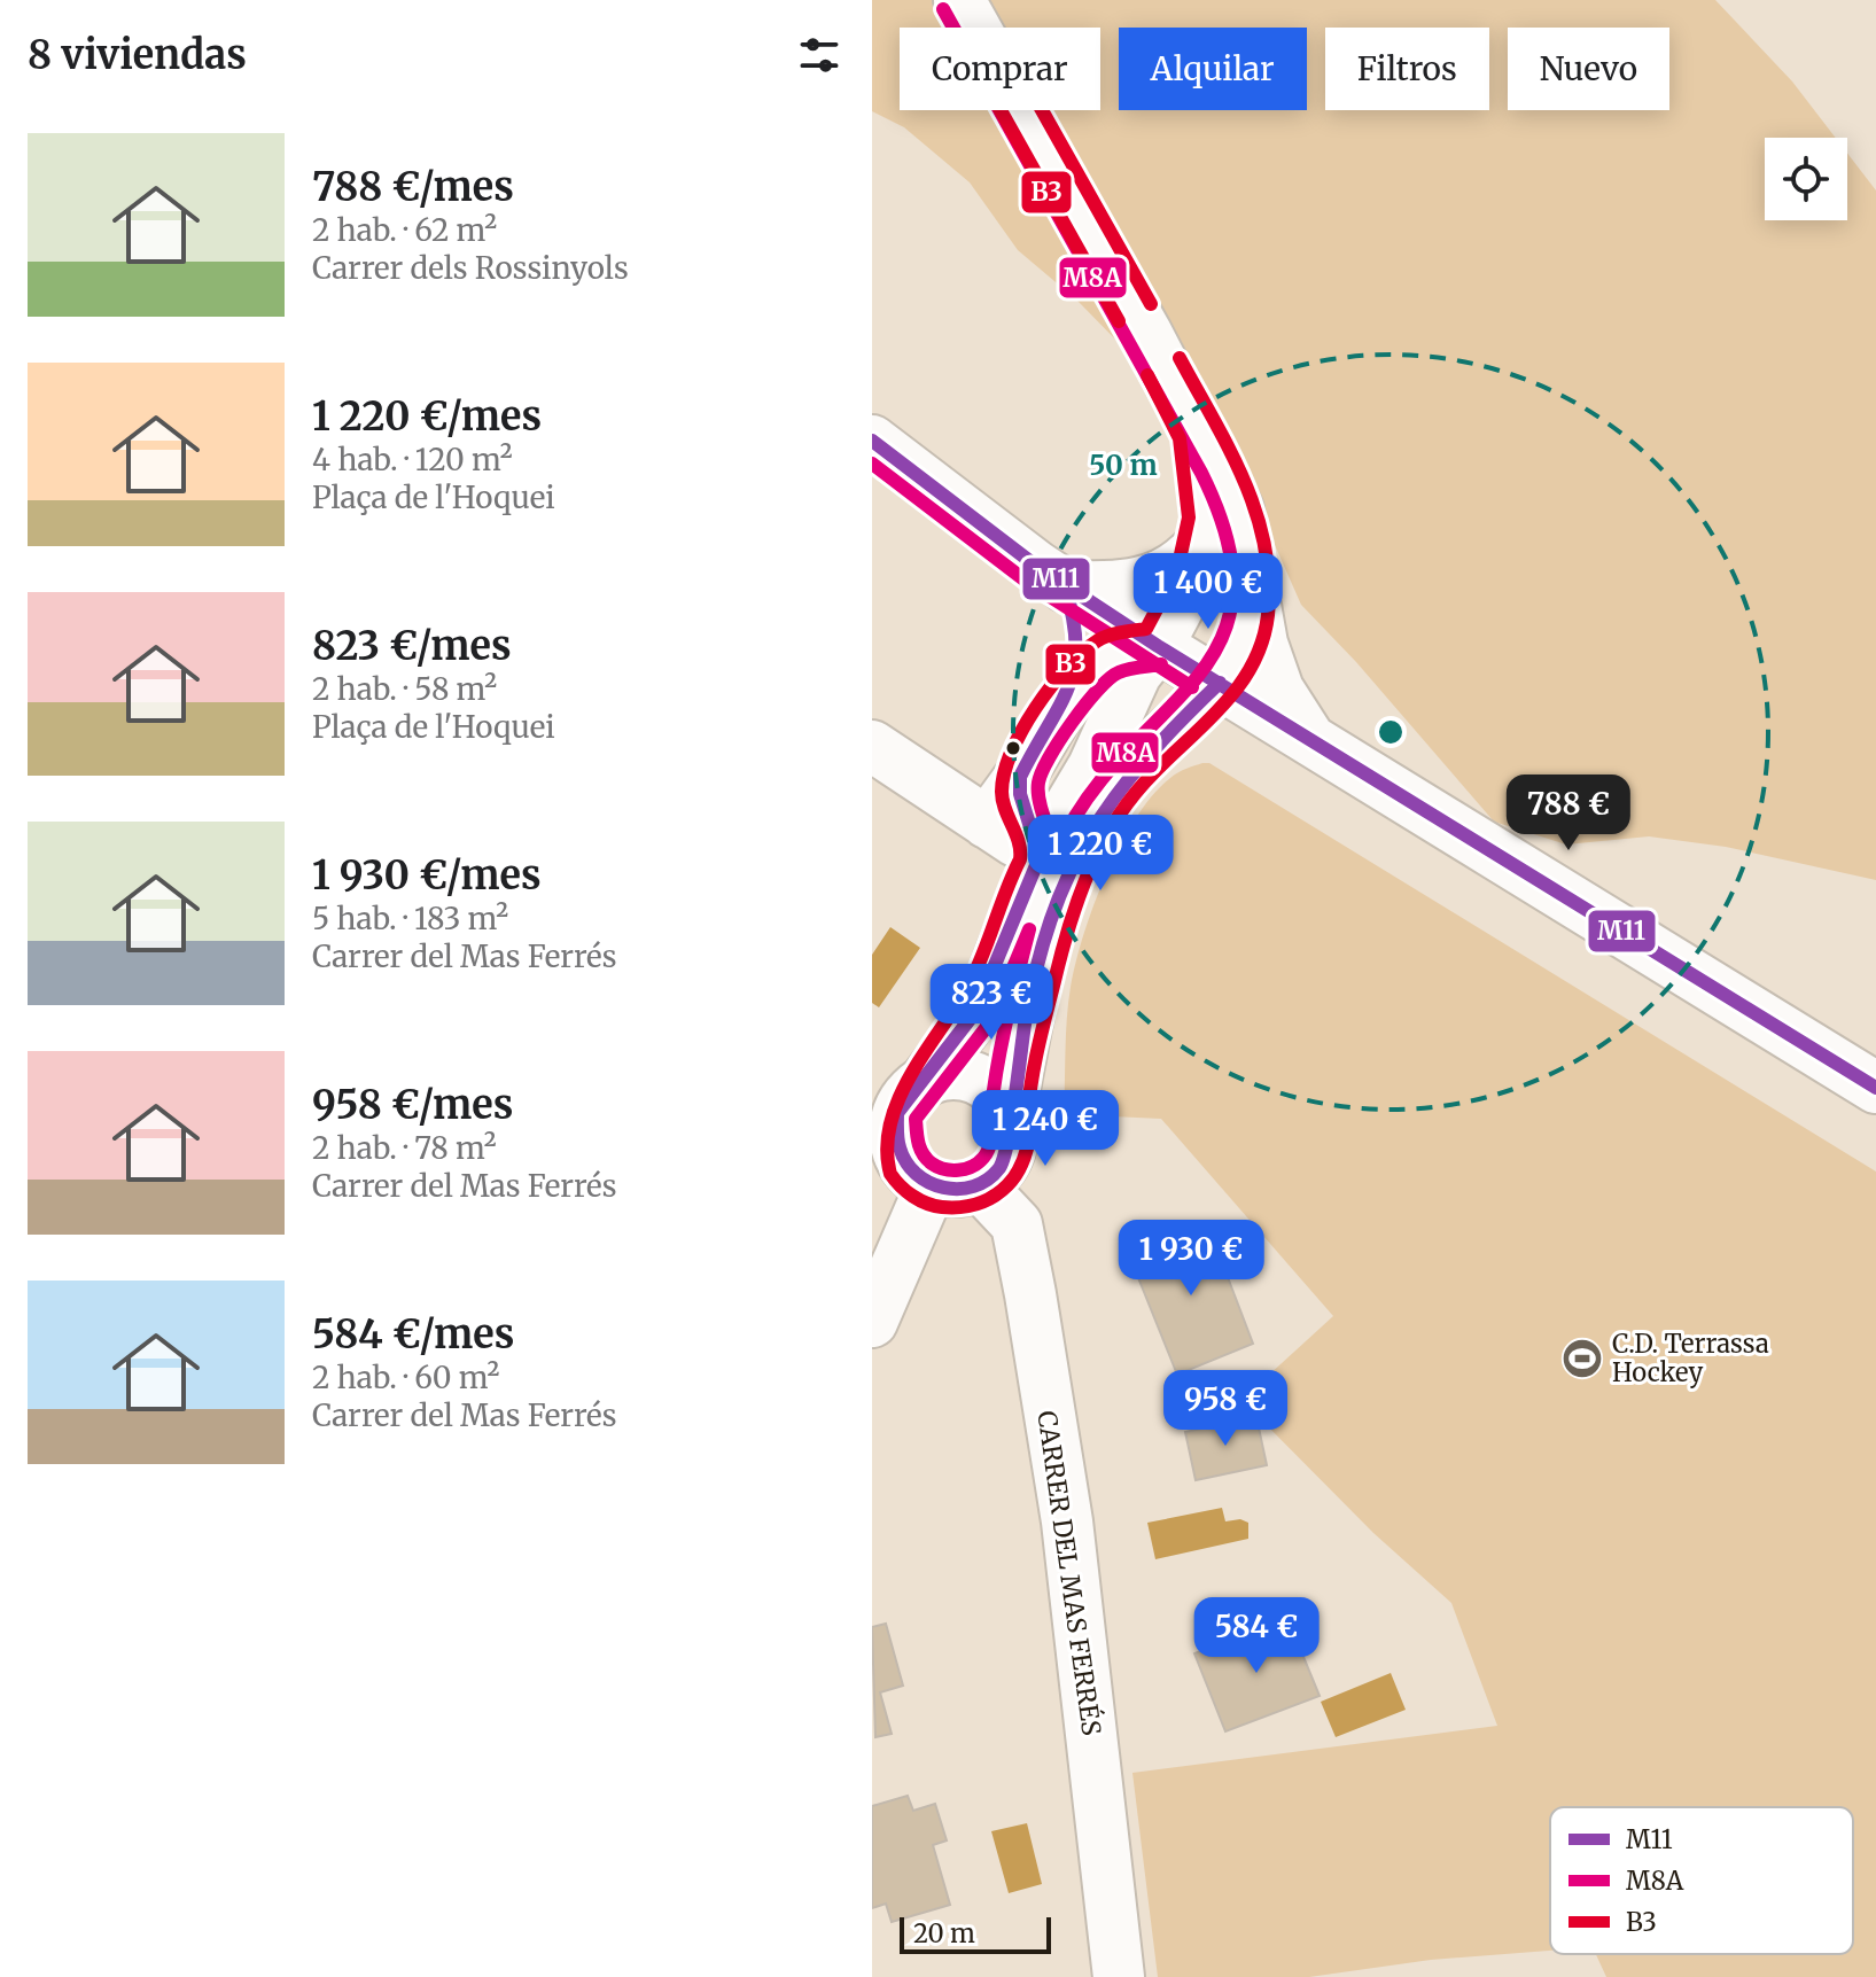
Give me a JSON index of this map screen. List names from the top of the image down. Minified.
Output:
{"streets":{"street":["CARRER DEL MAS FERRÉS"]},"places":{"sports":["C.D. Terrassa Hockey"]},"lines":["transit line M8A","transit line B3","transit line M11"],"legend":["M11","M8A","B3"],"scale_bar":"20 m","page":{"heading":"8 viviendas","chip":["Comprar","Alquilar","Filtros","Nuevo"],"list":[{"name":"788 €/mes","note":"2 hab. · 62 m² · Carrer dels Rossinyols"},{"name":"1 220 €/mes","note":"4 hab. · 120 m² · Plaça de l'Hoquei"},{"name":"823 €/mes","note":"2 hab. · 58 m² · Plaça de l'Hoquei"},{"name":"1 930 €/mes","note":"5 hab. · 183 m² · Carrer del Mas Ferrés"},{"name":"958 €/mes","note":"2 hab. · 78 m² · Carrer del Mas Ferrés"},{"name":"584 €/mes","note":"2 hab. · 60 m² · Carrer del Mas Ferrés"}],"price":["1 400 €","788 €","1 220 €","823 €","1 240 €","1 930 €","958 €","584 €"],"scale":"20 m"},"rings":["50 m"]}
